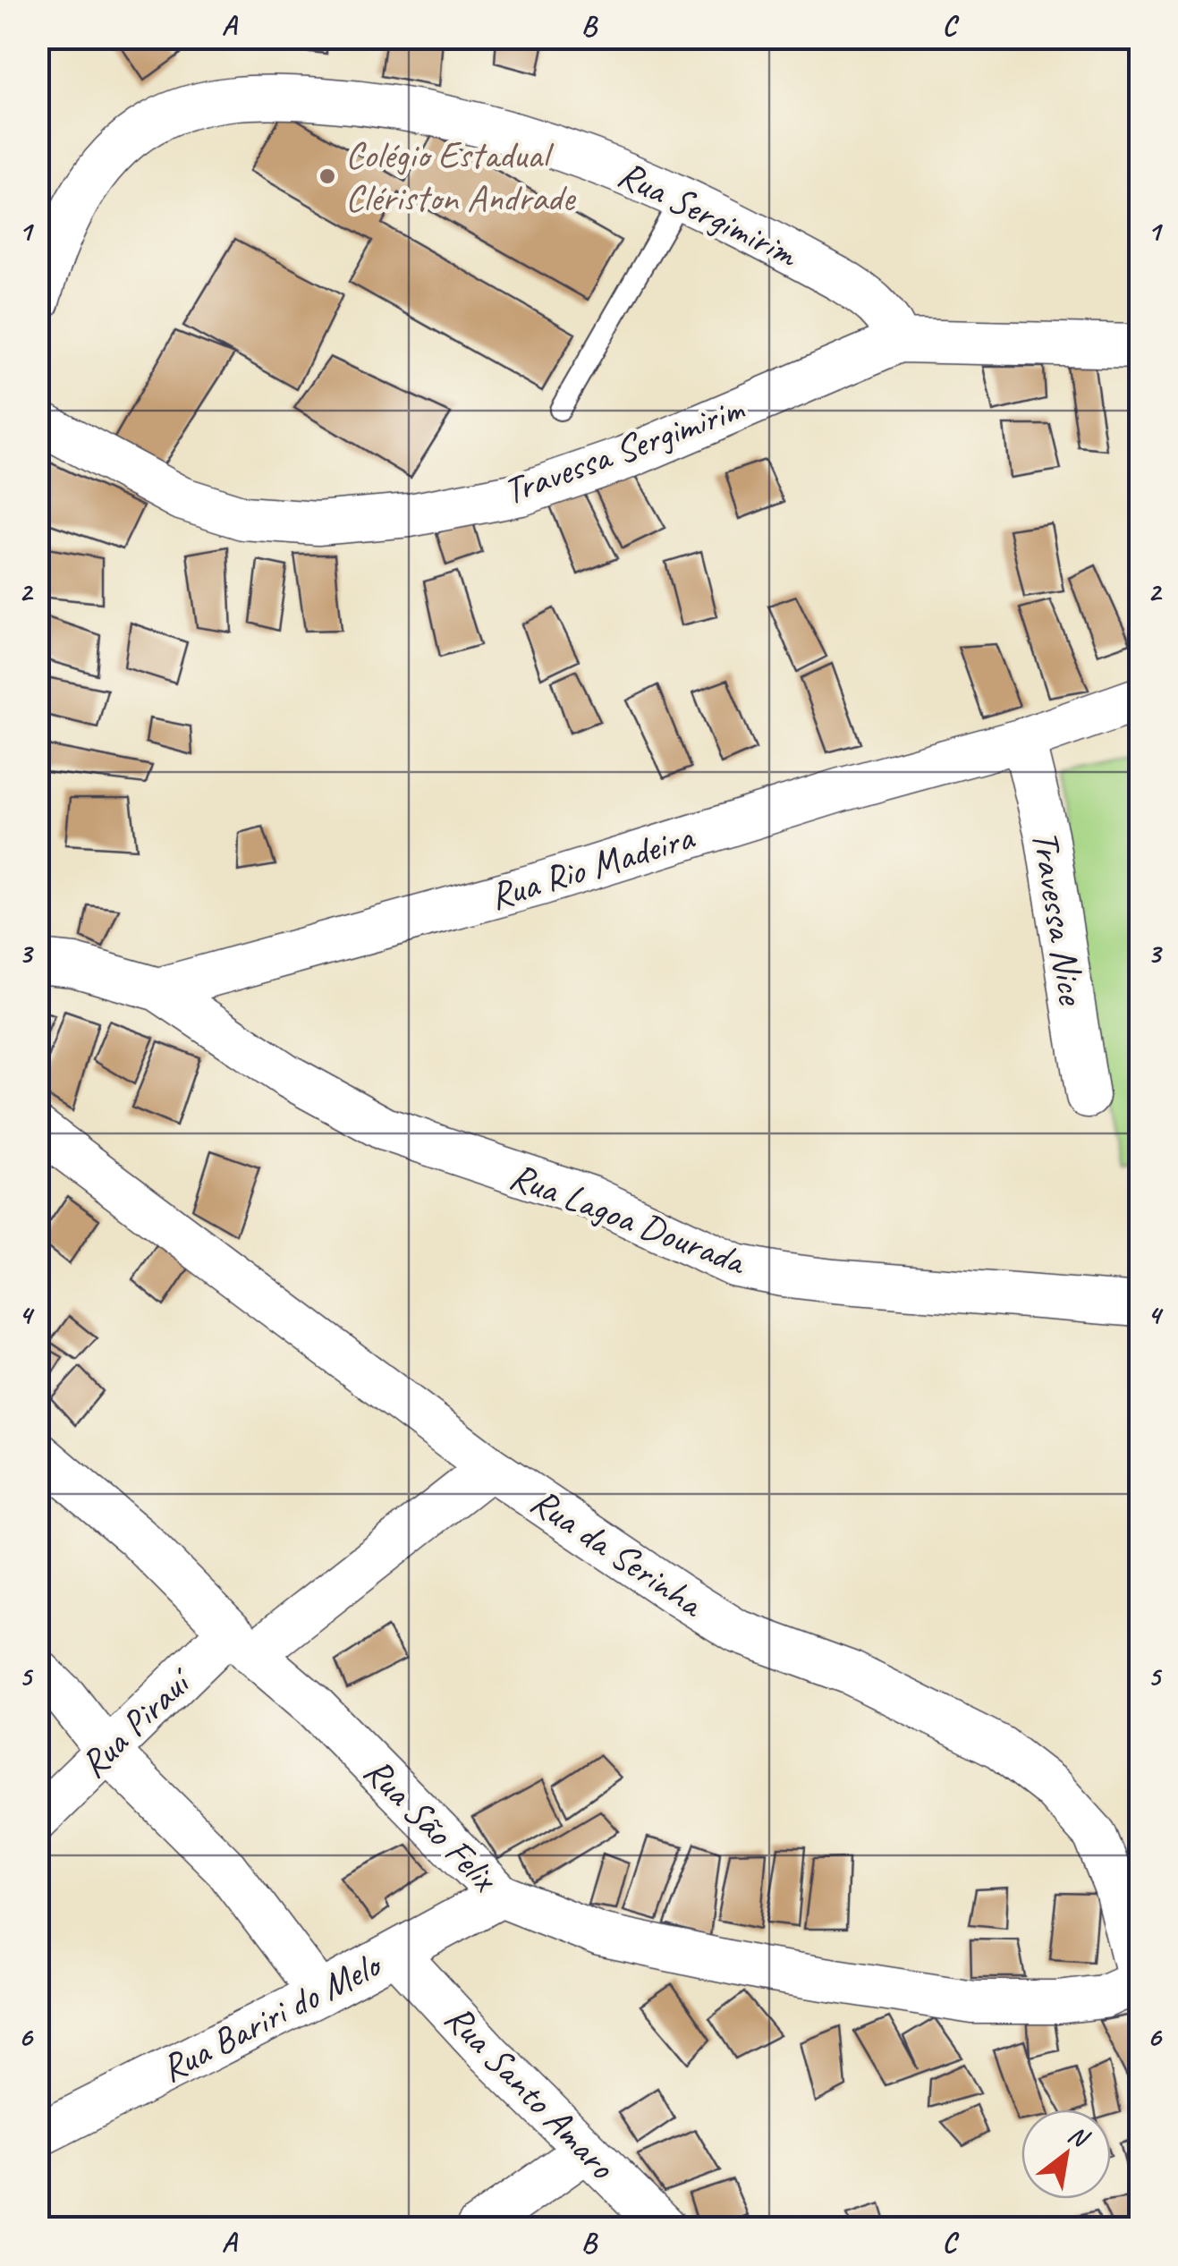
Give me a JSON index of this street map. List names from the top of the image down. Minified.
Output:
{"streets":{"street":["Rua Sergimirim","Travessa Sergimirim","Rua Rio Madeira","Travessa Nice","Rua Lagoa Dourada","Rua da Serinha","Rua Pirauí","Rua São Felix","Rua Bariri do Melo","Rua Santo Amaro"]},"crossings":[["Rua Sergimirim","Travessa Sergimirim"],["Rua Rio Madeira","Travessa Nice"],["Rua Rio Madeira","Rua Lagoa Dourada"],["Rua da Serinha","Rua Pirauí"],["Rua da Serinha","Rua São Felix"],["Rua Pirauí","Rua São Felix"],["Rua São Felix","Rua Bariri do Melo"],["Rua Bariri do Melo","Rua Santo Amaro"]],"places":["Colégio Estadual Clériston Andrade"],"north":"top right","grid":{"columns":["A","B","C"],"rows":["1","2","3","4","5","6"]}}
